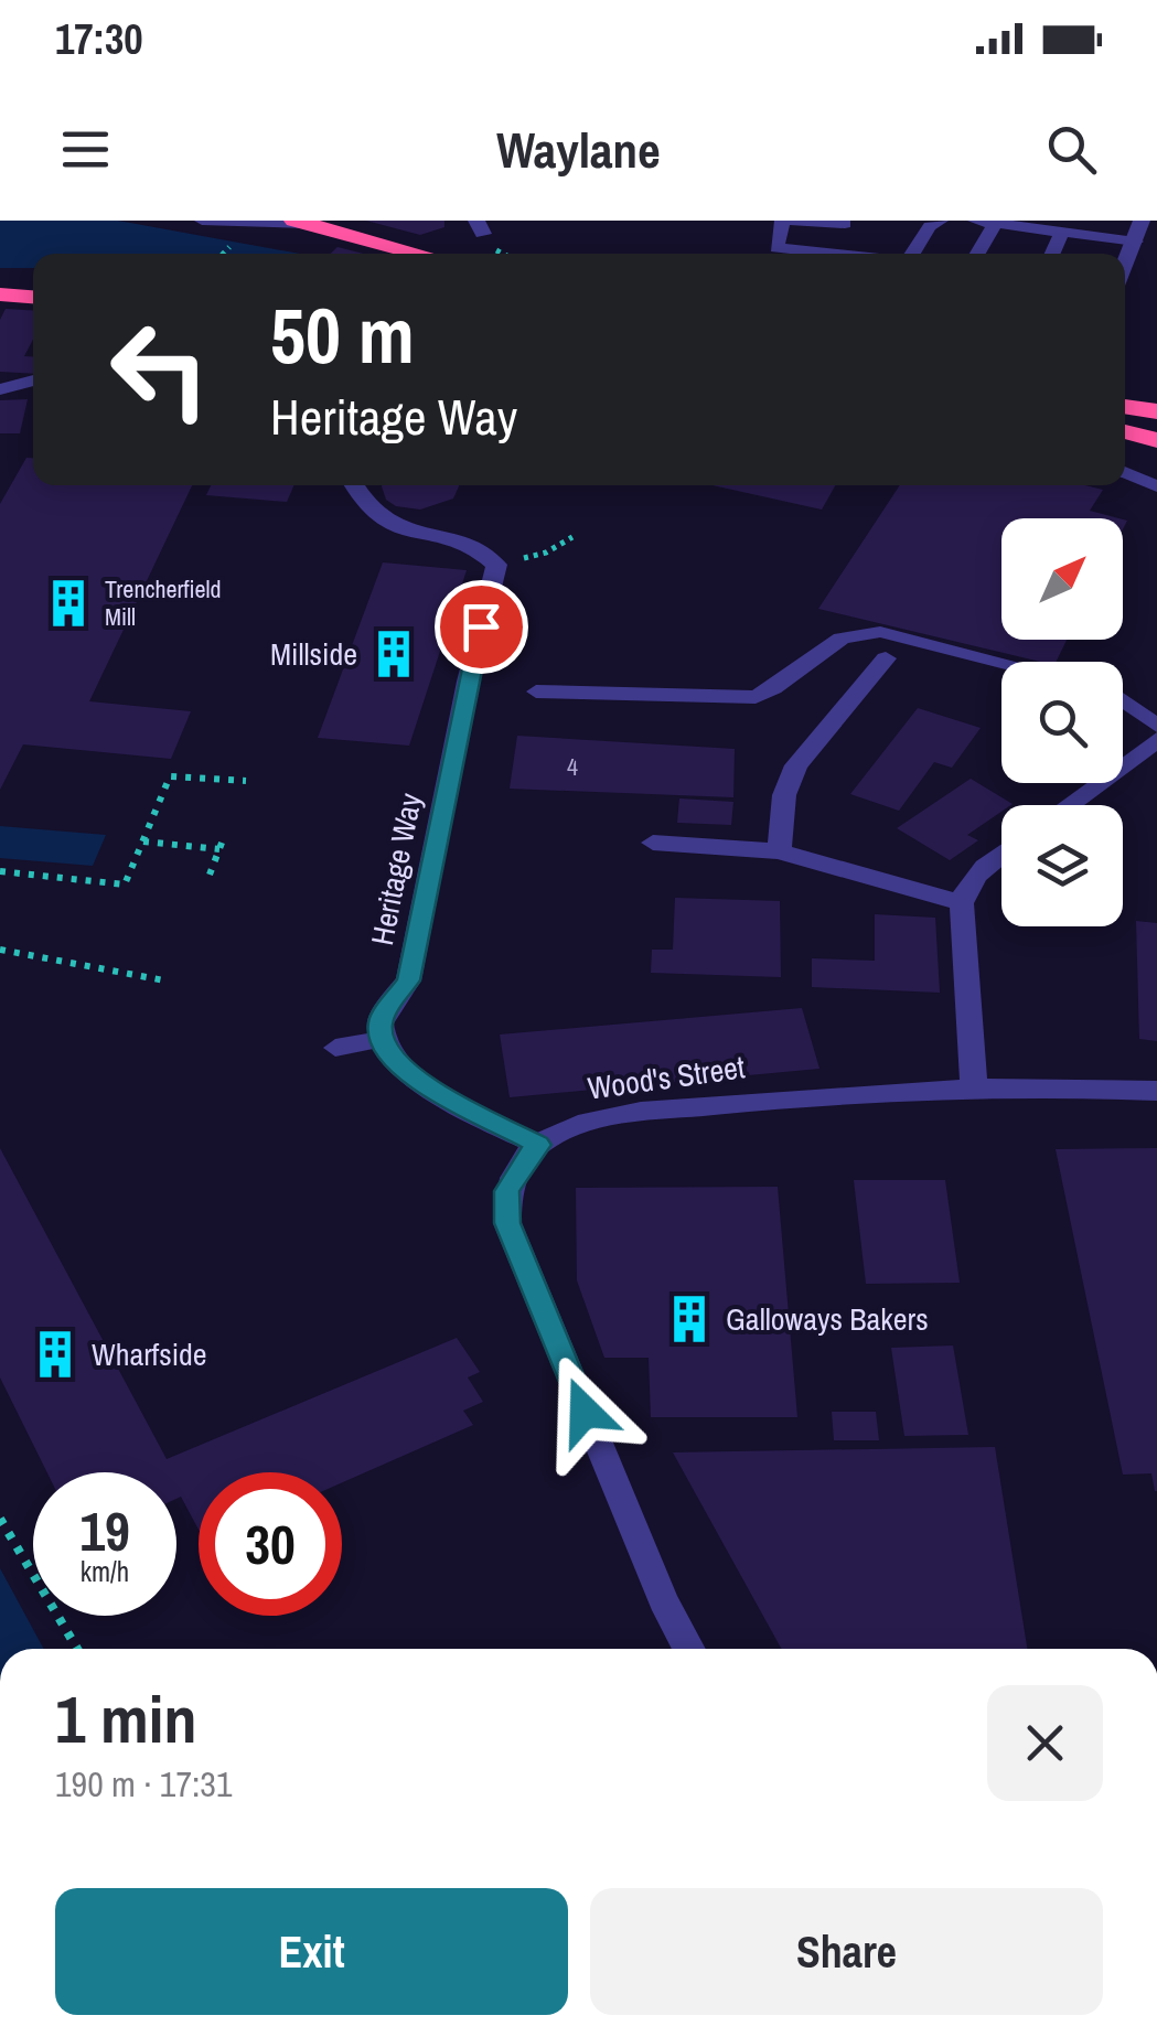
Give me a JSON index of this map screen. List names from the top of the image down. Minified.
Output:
{"streets":{"street":["Heritage Way","Wood's Street"]},"places":{"building":["Trencherfield Mill","Millside","Galloways Bakers","Wharfside"]},"house_numbers":["4"],"north":"top right","page":{"status":"17:30","header":"Waylane","turn":["50 m","Heritage Way"],"speed":"19 km/h","limit":"30","heading":["1 min","190 m · 17:31"],"buttons":["Exit","Share"]}}
